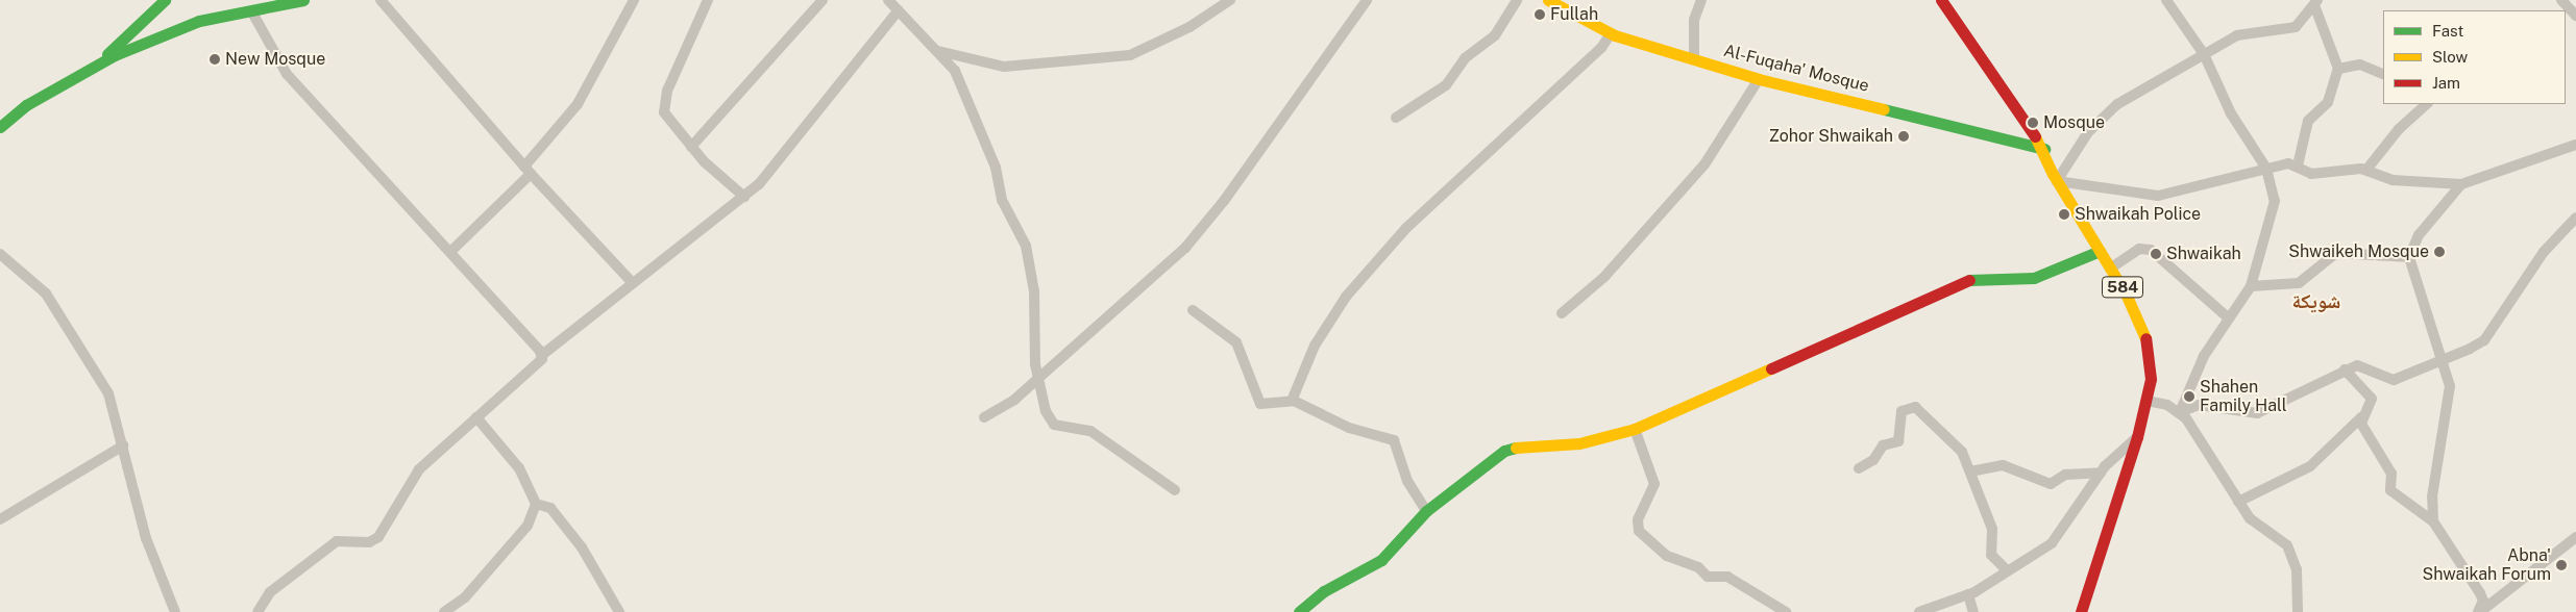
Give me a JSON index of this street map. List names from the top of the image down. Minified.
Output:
{"streets":{"street":["Al-Fuqaha' Mosque","584"]},"crossings":[["Al-Fuqaha' Mosque","584"]],"districts":["شويكة"],"places":["Fullah","New Mosque","Mosque","Zohor Shwaikah","Shwaikah Police","Shwaikeh Mosque","Shwaikah","Shahen Family Hall","Abna' Shwaikah Forum"],"legend":["Fast","Slow","Jam"]}
